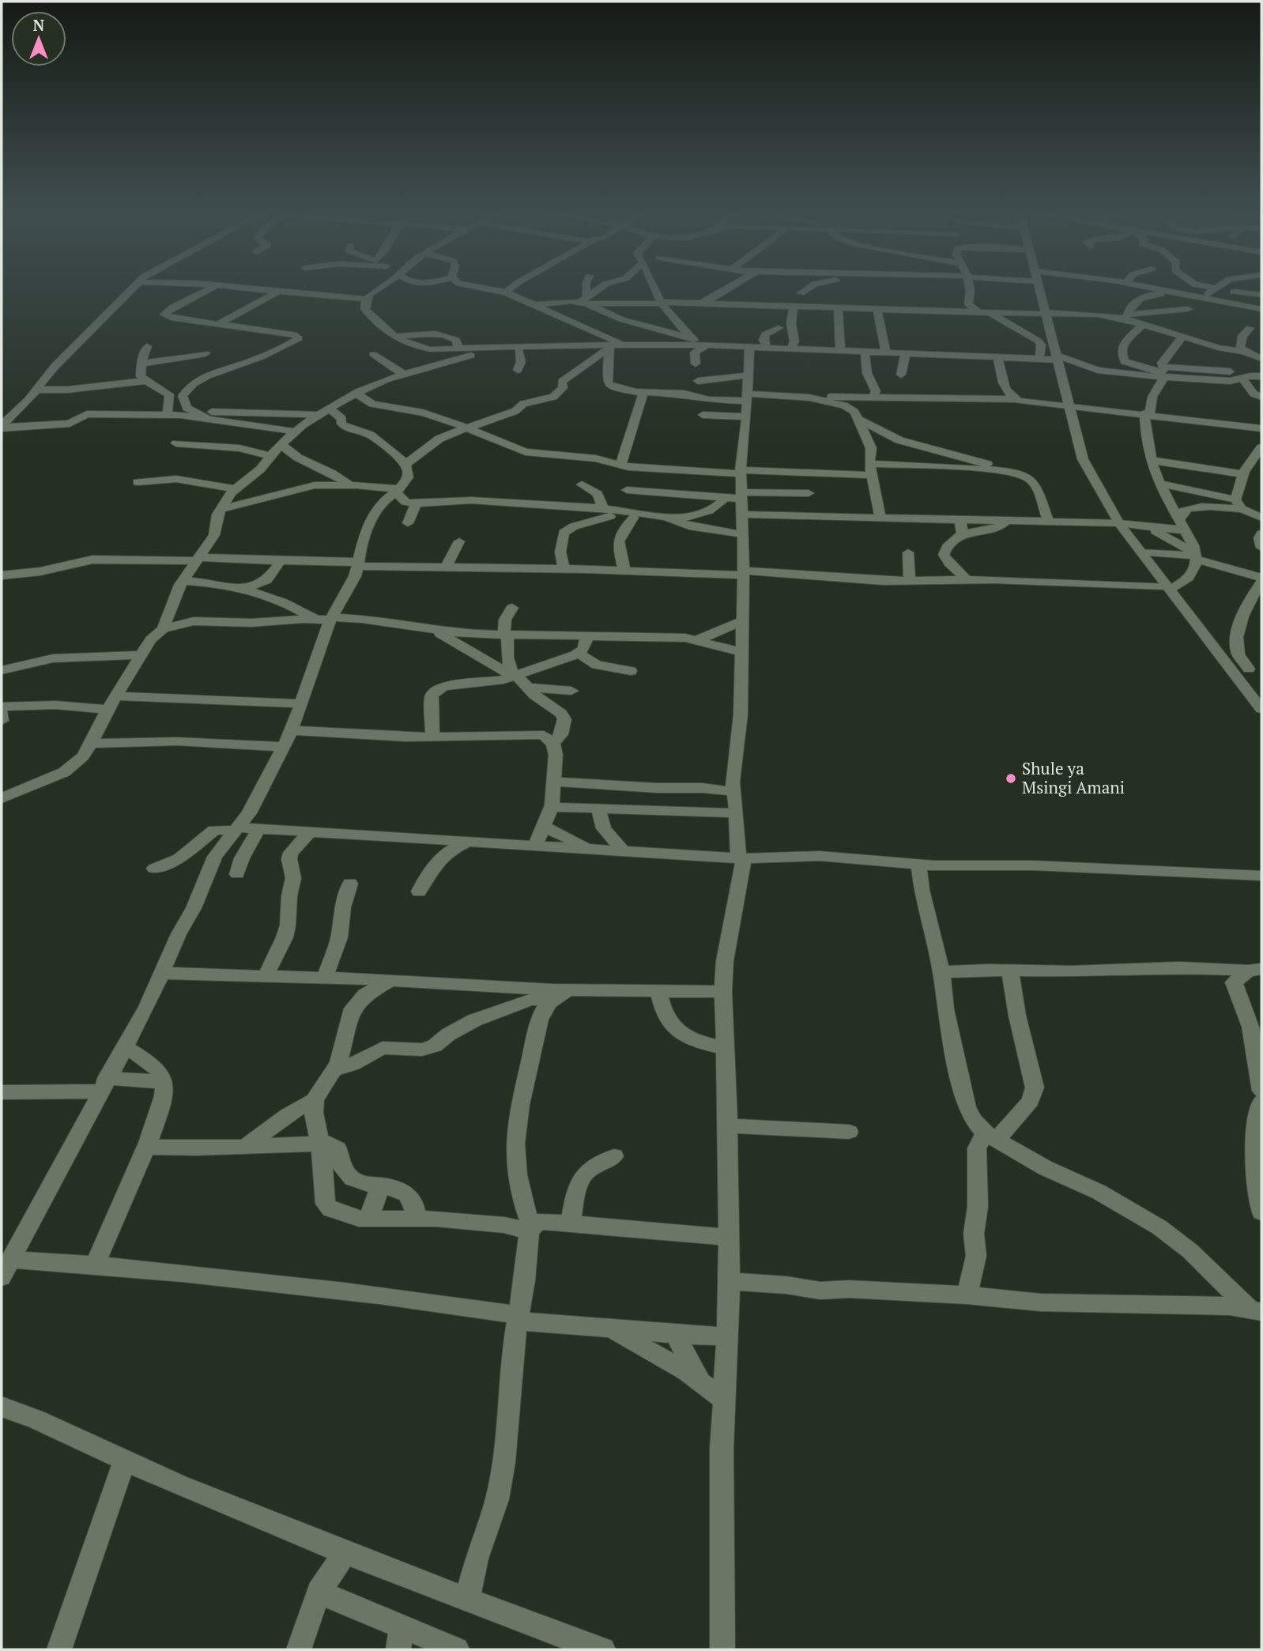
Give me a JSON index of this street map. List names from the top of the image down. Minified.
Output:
{"places":["Shule ya Msingi Amani"],"north":"top"}
